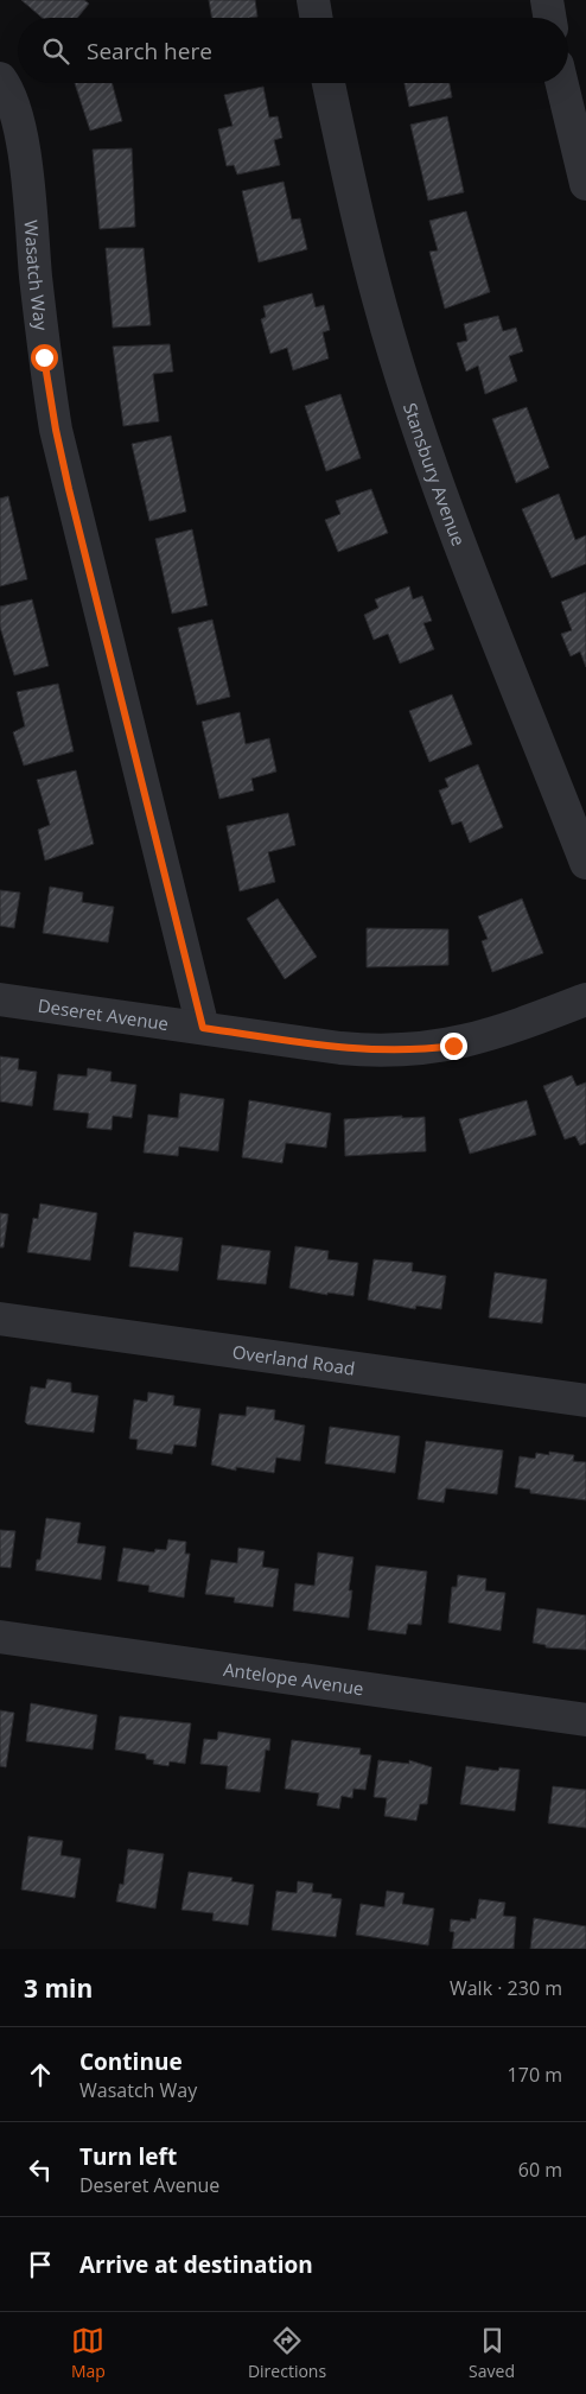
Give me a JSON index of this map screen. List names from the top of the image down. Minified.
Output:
{"streets":{"street":["Wasatch Way","Stansbury Avenue","Deseret Avenue","Overland Road","Antelope Avenue"]},"crossings":[["Wasatch Way","Deseret Avenue"]],"page":{"search":"Search here","heading":["3 min","Walk · 230 m"],"list":[["Continue","Wasatch Way","170 m"],["Turn left","Deseret Avenue","60 m"],"Arrive at destination"],"nav":["Map","Directions","Saved"]}}
